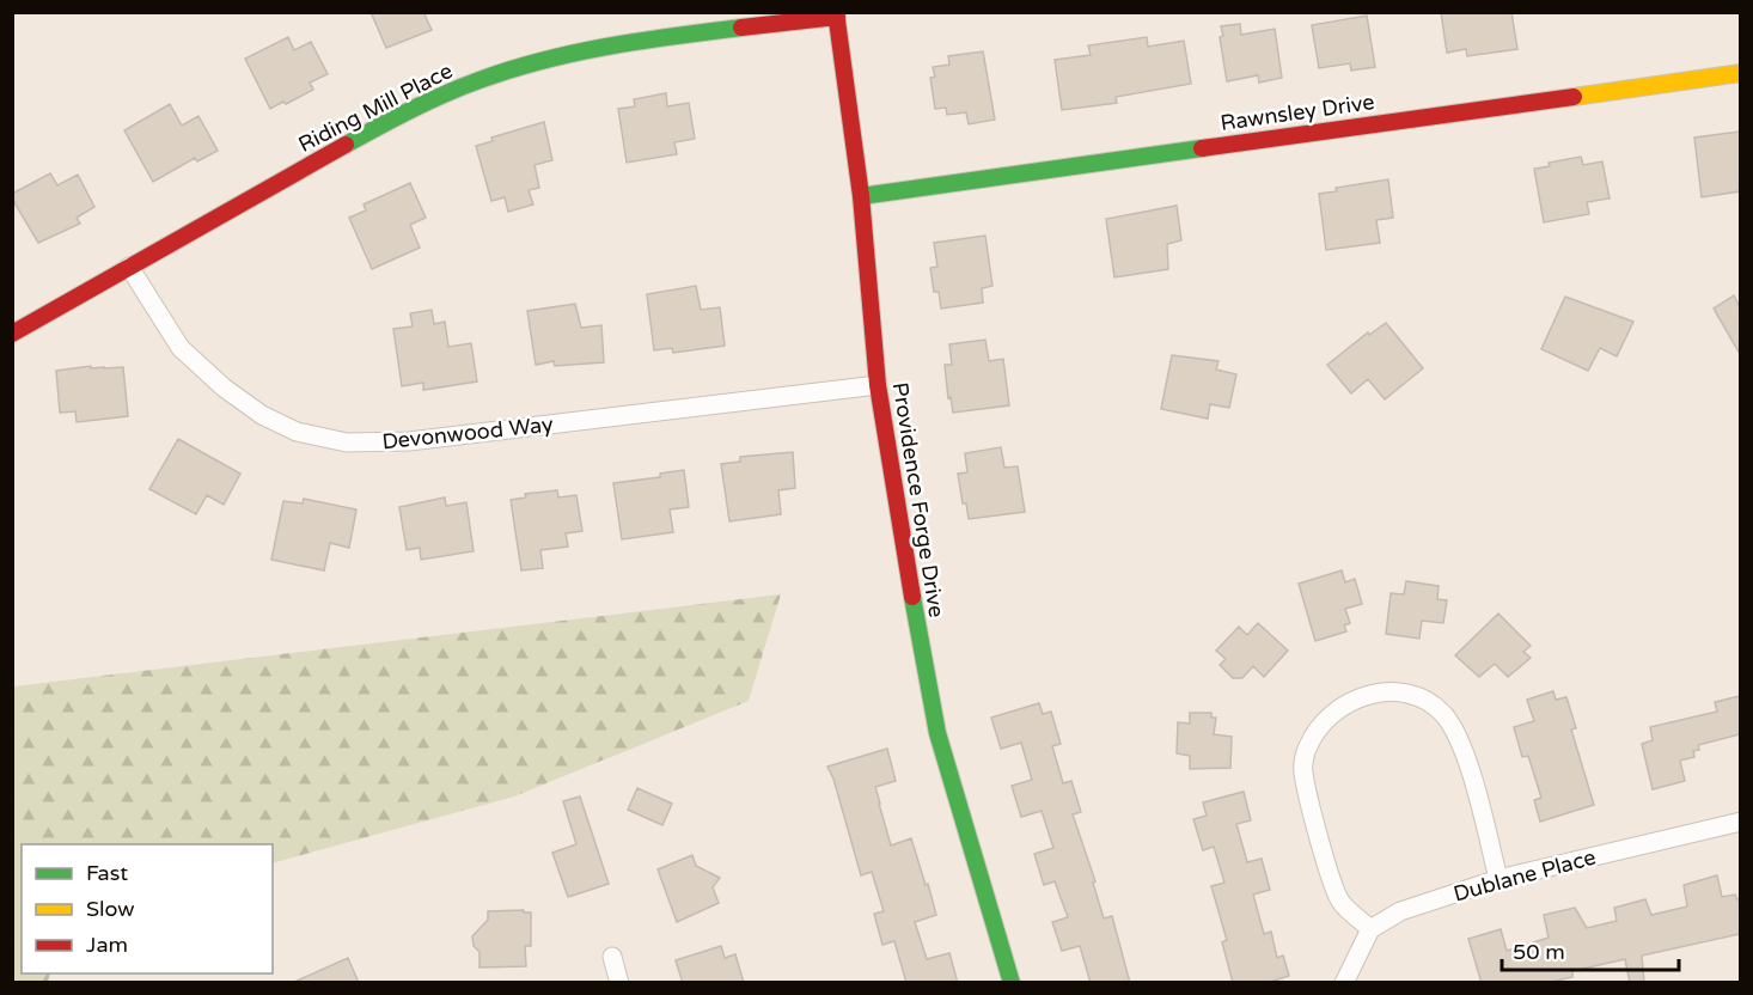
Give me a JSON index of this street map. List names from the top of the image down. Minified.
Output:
{"streets":{"street":["Riding Mill Place","Rawnsley Drive","Devonwood Way","Providence Forge Drive","Dublane Place"]},"crossings":[["Riding Mill Place","Devonwood Way"],["Riding Mill Place","Providence Forge Drive"],["Rawnsley Drive","Providence Forge Drive"],["Devonwood Way","Providence Forge Drive"]],"legend":["Fast","Slow","Jam"],"scale_bar":"50 m"}
